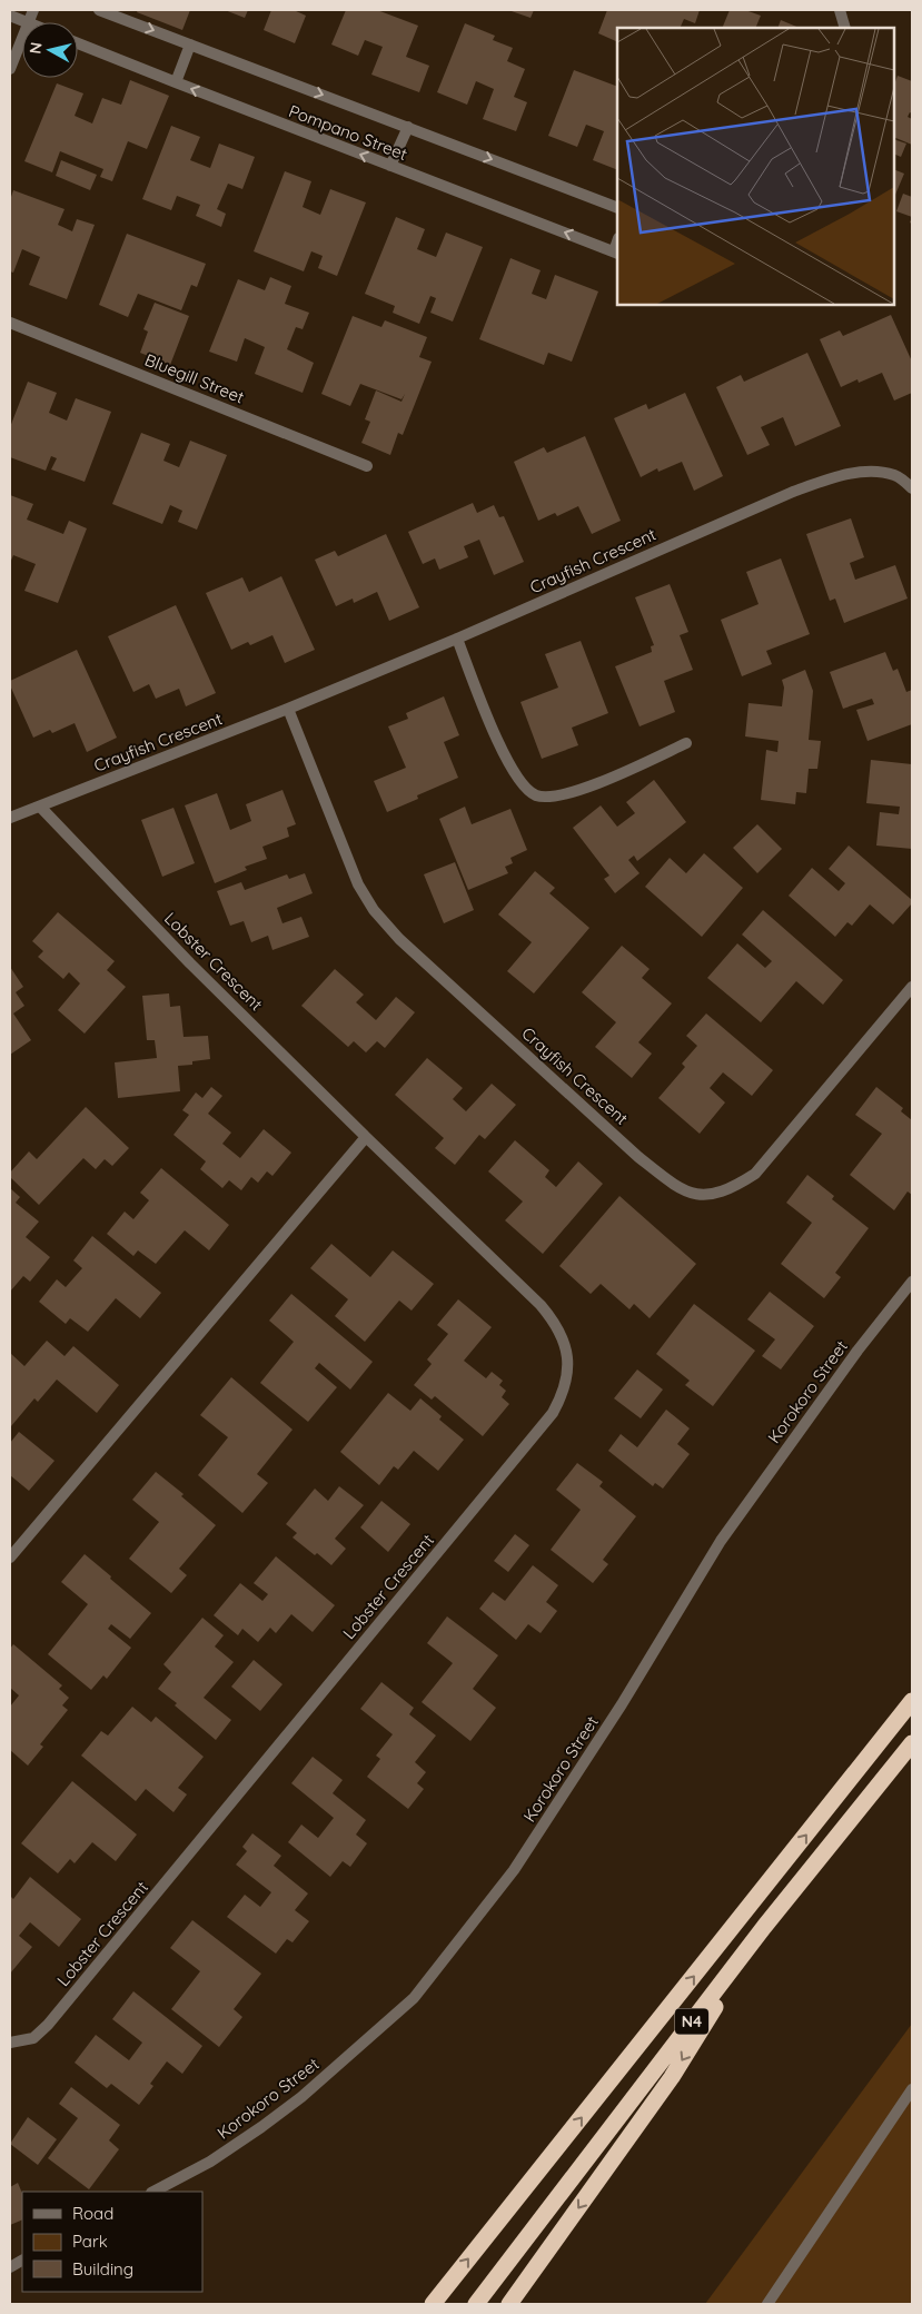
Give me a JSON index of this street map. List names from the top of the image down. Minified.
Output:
{"streets":{"highway":["N4"],"street":["Pompano Street","Bluegill Street","Crayfish Crescent","Lobster Crescent","Korokoro Street"]},"crossings":[["Crayfish Crescent","Lobster Crescent"]],"legend":["Road","Park","Building"],"north":"left"}
